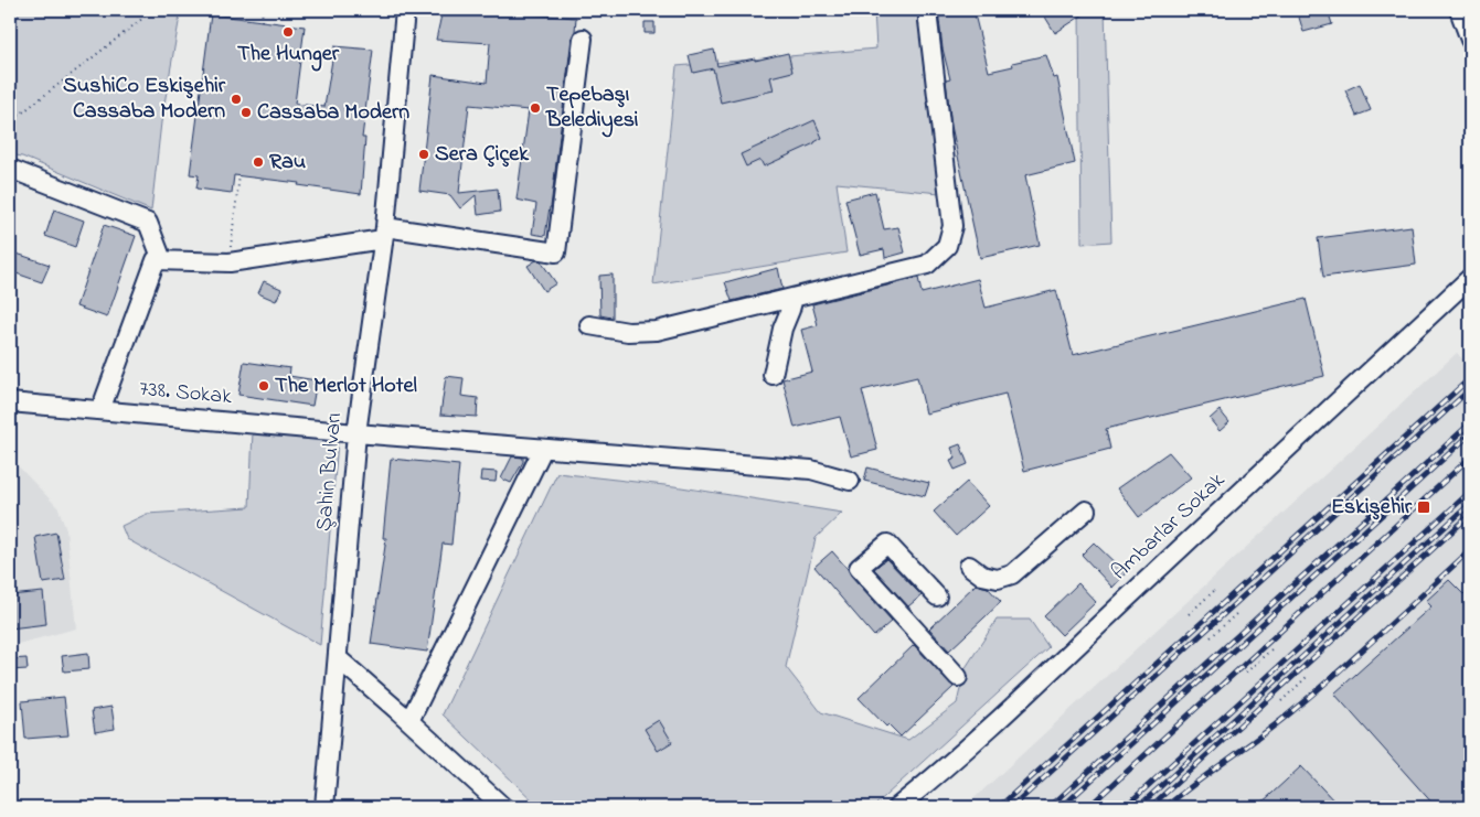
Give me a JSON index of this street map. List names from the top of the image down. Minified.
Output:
{"streets":{"street":["738. Sokak","Şahin Bulvarı","Ambarlar Sokak"]},"crossings":[["738. Sokak","Şahin Bulvarı"]],"places":{"other":["The Hunger","SushiCo Eskişehir Cassaba Modern","Tepebaşı Belediyesi","Cassaba Modern","Sera Çiçek","Rau","The Merlot Hotel"],"transit":["Eskişehir"]}}
